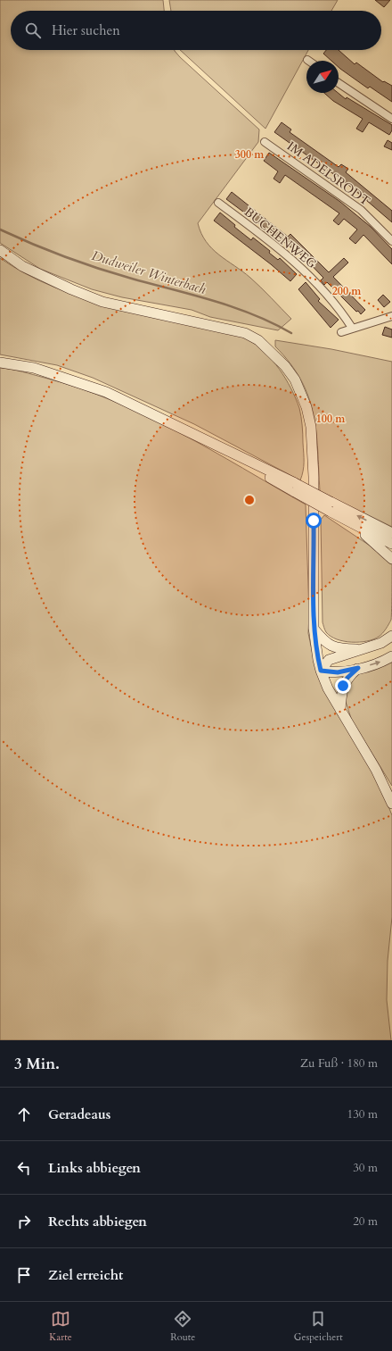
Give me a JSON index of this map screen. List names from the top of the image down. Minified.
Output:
{"streets":{"street":["IM ADELSRODT","BUCHENWEG"]},"water":["Dudweiler Winterbach"],"north":"top right","page":{"search":"Hier suchen","heading":["3 Min.","Zu Fuß · 180 m"],"list":[["Geradeaus","130 m"],["Links abbiegen","30 m"],["Rechts abbiegen","20 m"],"Ziel erreicht"],"nav":["Karte","Route","Gespeichert"]},"rings":["300 m","200 m","100 m"]}
